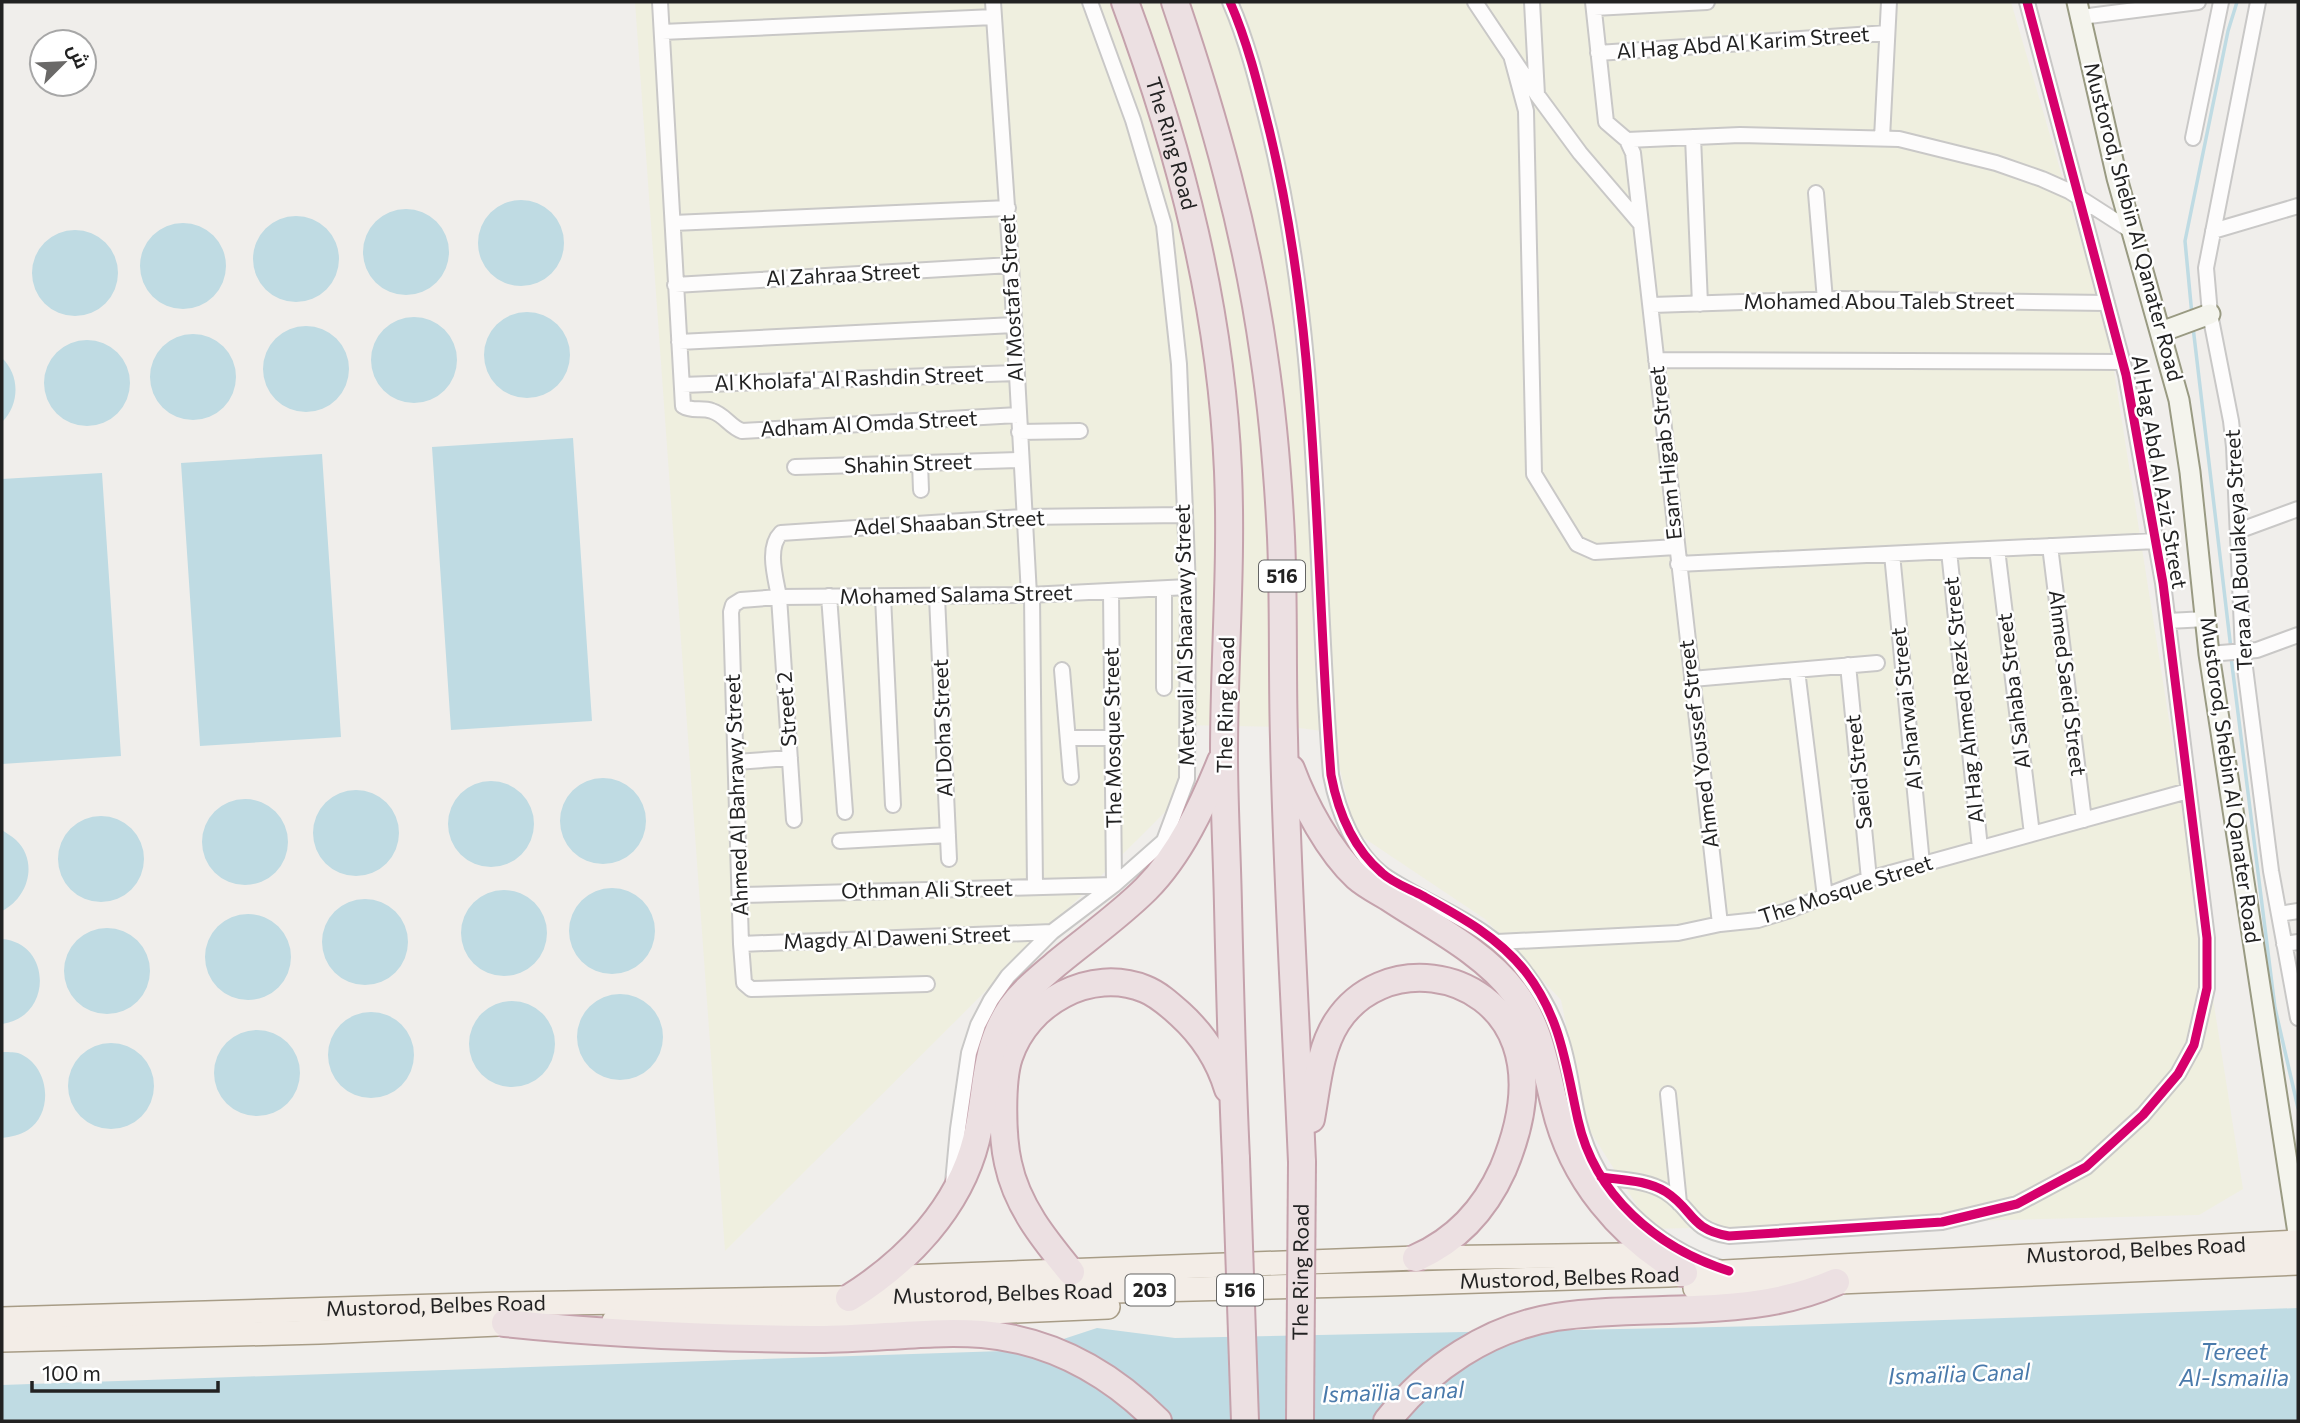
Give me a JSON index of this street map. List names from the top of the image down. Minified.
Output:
{"streets":{"highway":["The Ring Road","516"],"main road":["Mustorod, Shebin Al Qanater Road","Mustorod, Belbes Road","203"],"street":["Al Hag Abd Al Karim Street","Al Zahraa Street","Al Mostafa Street","Mohamed Abou Taleb Street","Al Kholafa' Al Rashdin Street","Adham Al Omda Street","Esam Higab Street","Shahin Street","Al Hag Abd Al Aziz Street","Adel Shaaban Street","Teraa Al Boulakeya Street","Mohamed Salama Street","Metwali Al Shaarawy Street","Ahmed Saeid Street","Al Sahaba Street","Al Hag Ahmed Rezk Street","Street 2","Al Sharwai Street","Al Doha Street","The Mosque Street","Ahmed Youssef Street","Saeid Street","Ahmed Al Bahrawy Street","Othman Ali Street","Magdy Al Daweni Street"]},"crossings":[["Al Hag Abd Al Karim Street","Esam Higab Street"],["Al Zahraa Street","Al Mostafa Street"],["Al Mostafa Street","Al Kholafa' Al Rashdin Street"],["Al Mostafa Street","Adham Al Omda Street"],["Al Mostafa Street","Shahin Street"],["Al Mostafa Street","Adel Shaaban Street"],["Al Mostafa Street","Mohamed Salama Street"],["Al Mostafa Street","Othman Ali Street"],["Mohamed Abou Taleb Street","Esam Higab Street"],["Mohamed Abou Taleb Street","Al Hag Abd Al Aziz Street"],["Al Kholafa' Al Rashdin Street","Adham Al Omda Street"],["Esam Higab Street","Al Hag Abd Al Aziz Street"],["Esam Higab Street","Ahmed Saeid Street"],["Esam Higab Street","Al Sahaba Street"],["Esam Higab Street","Al Hag Ahmed Rezk Street"],["Esam Higab Street","Al Sharwai Street"],["Esam Higab Street","Ahmed Youssef Street"],["Al Hag Abd Al Aziz Street","The Mosque Street"],["Adel Shaaban Street","Mohamed Salama Street"],["Adel Shaaban Street","Metwali Al Shaarawy Street"],["Adel Shaaban Street","Street 2"],["Mohamed Salama Street","Metwali Al Shaarawy Street"],["Mohamed Salama Street","Street 2"],["Mohamed Salama Street","Al Doha Street"],["Mohamed Salama Street","The Mosque Street"],["Mohamed Salama Street","Ahmed Al Bahrawy Street"],["Metwali Al Shaarawy Street","The Mosque Street"],["Metwali Al Shaarawy Street","Othman Ali Street"],["Metwali Al Shaarawy Street","Magdy Al Daweni Street"],["Ahmed Saeid Street","The Mosque Street"],["Al Sahaba Street","The Mosque Street"],["Al Hag Ahmed Rezk Street","The Mosque Street"],["Al Sharwai Street","The Mosque Street"],["The Mosque Street","Ahmed Youssef Street"],["The Mosque Street","Saeid Street"],["The Mosque Street","Othman Ali Street"],["Ahmed Al Bahrawy Street","Othman Ali Street"],["Ahmed Al Bahrawy Street","Magdy Al Daweni Street"]],"water":["Tereet Al-Ismailia","Ismaïlia Canal"],"scale_bar":"100 m","north":"top right"}
